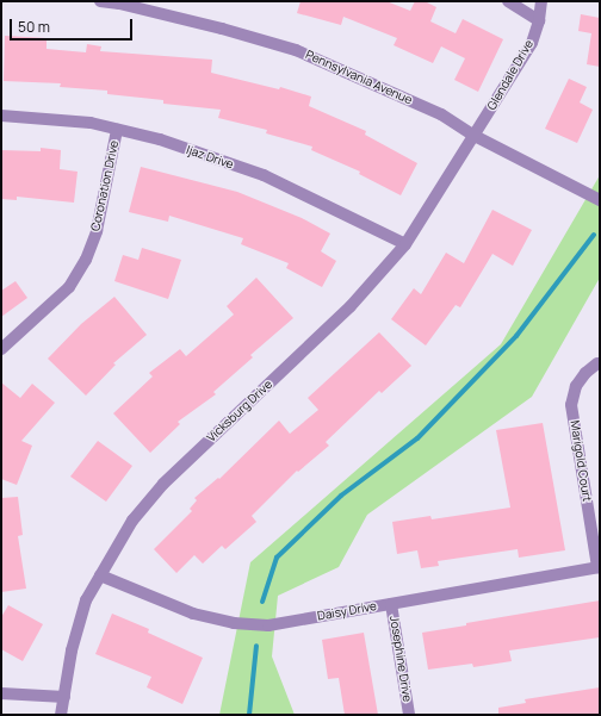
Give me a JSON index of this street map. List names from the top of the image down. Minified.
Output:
{"streets":{"street":["Glendale Drive","Pennsylvania Avenue","Ijaz Drive","Coronation Drive","Vicksburg Drive","Marigold Court","Daisy Drive","Josephine Drive"]},"crossings":[["Glendale Drive","Pennsylvania Avenue"],["Glendale Drive","Vicksburg Drive"],["Pennsylvania Avenue","Vicksburg Drive"],["Ijaz Drive","Coronation Drive"],["Ijaz Drive","Vicksburg Drive"],["Vicksburg Drive","Daisy Drive"],["Marigold Court","Daisy Drive"],["Daisy Drive","Josephine Drive"]],"scale_bar":"50 m"}
